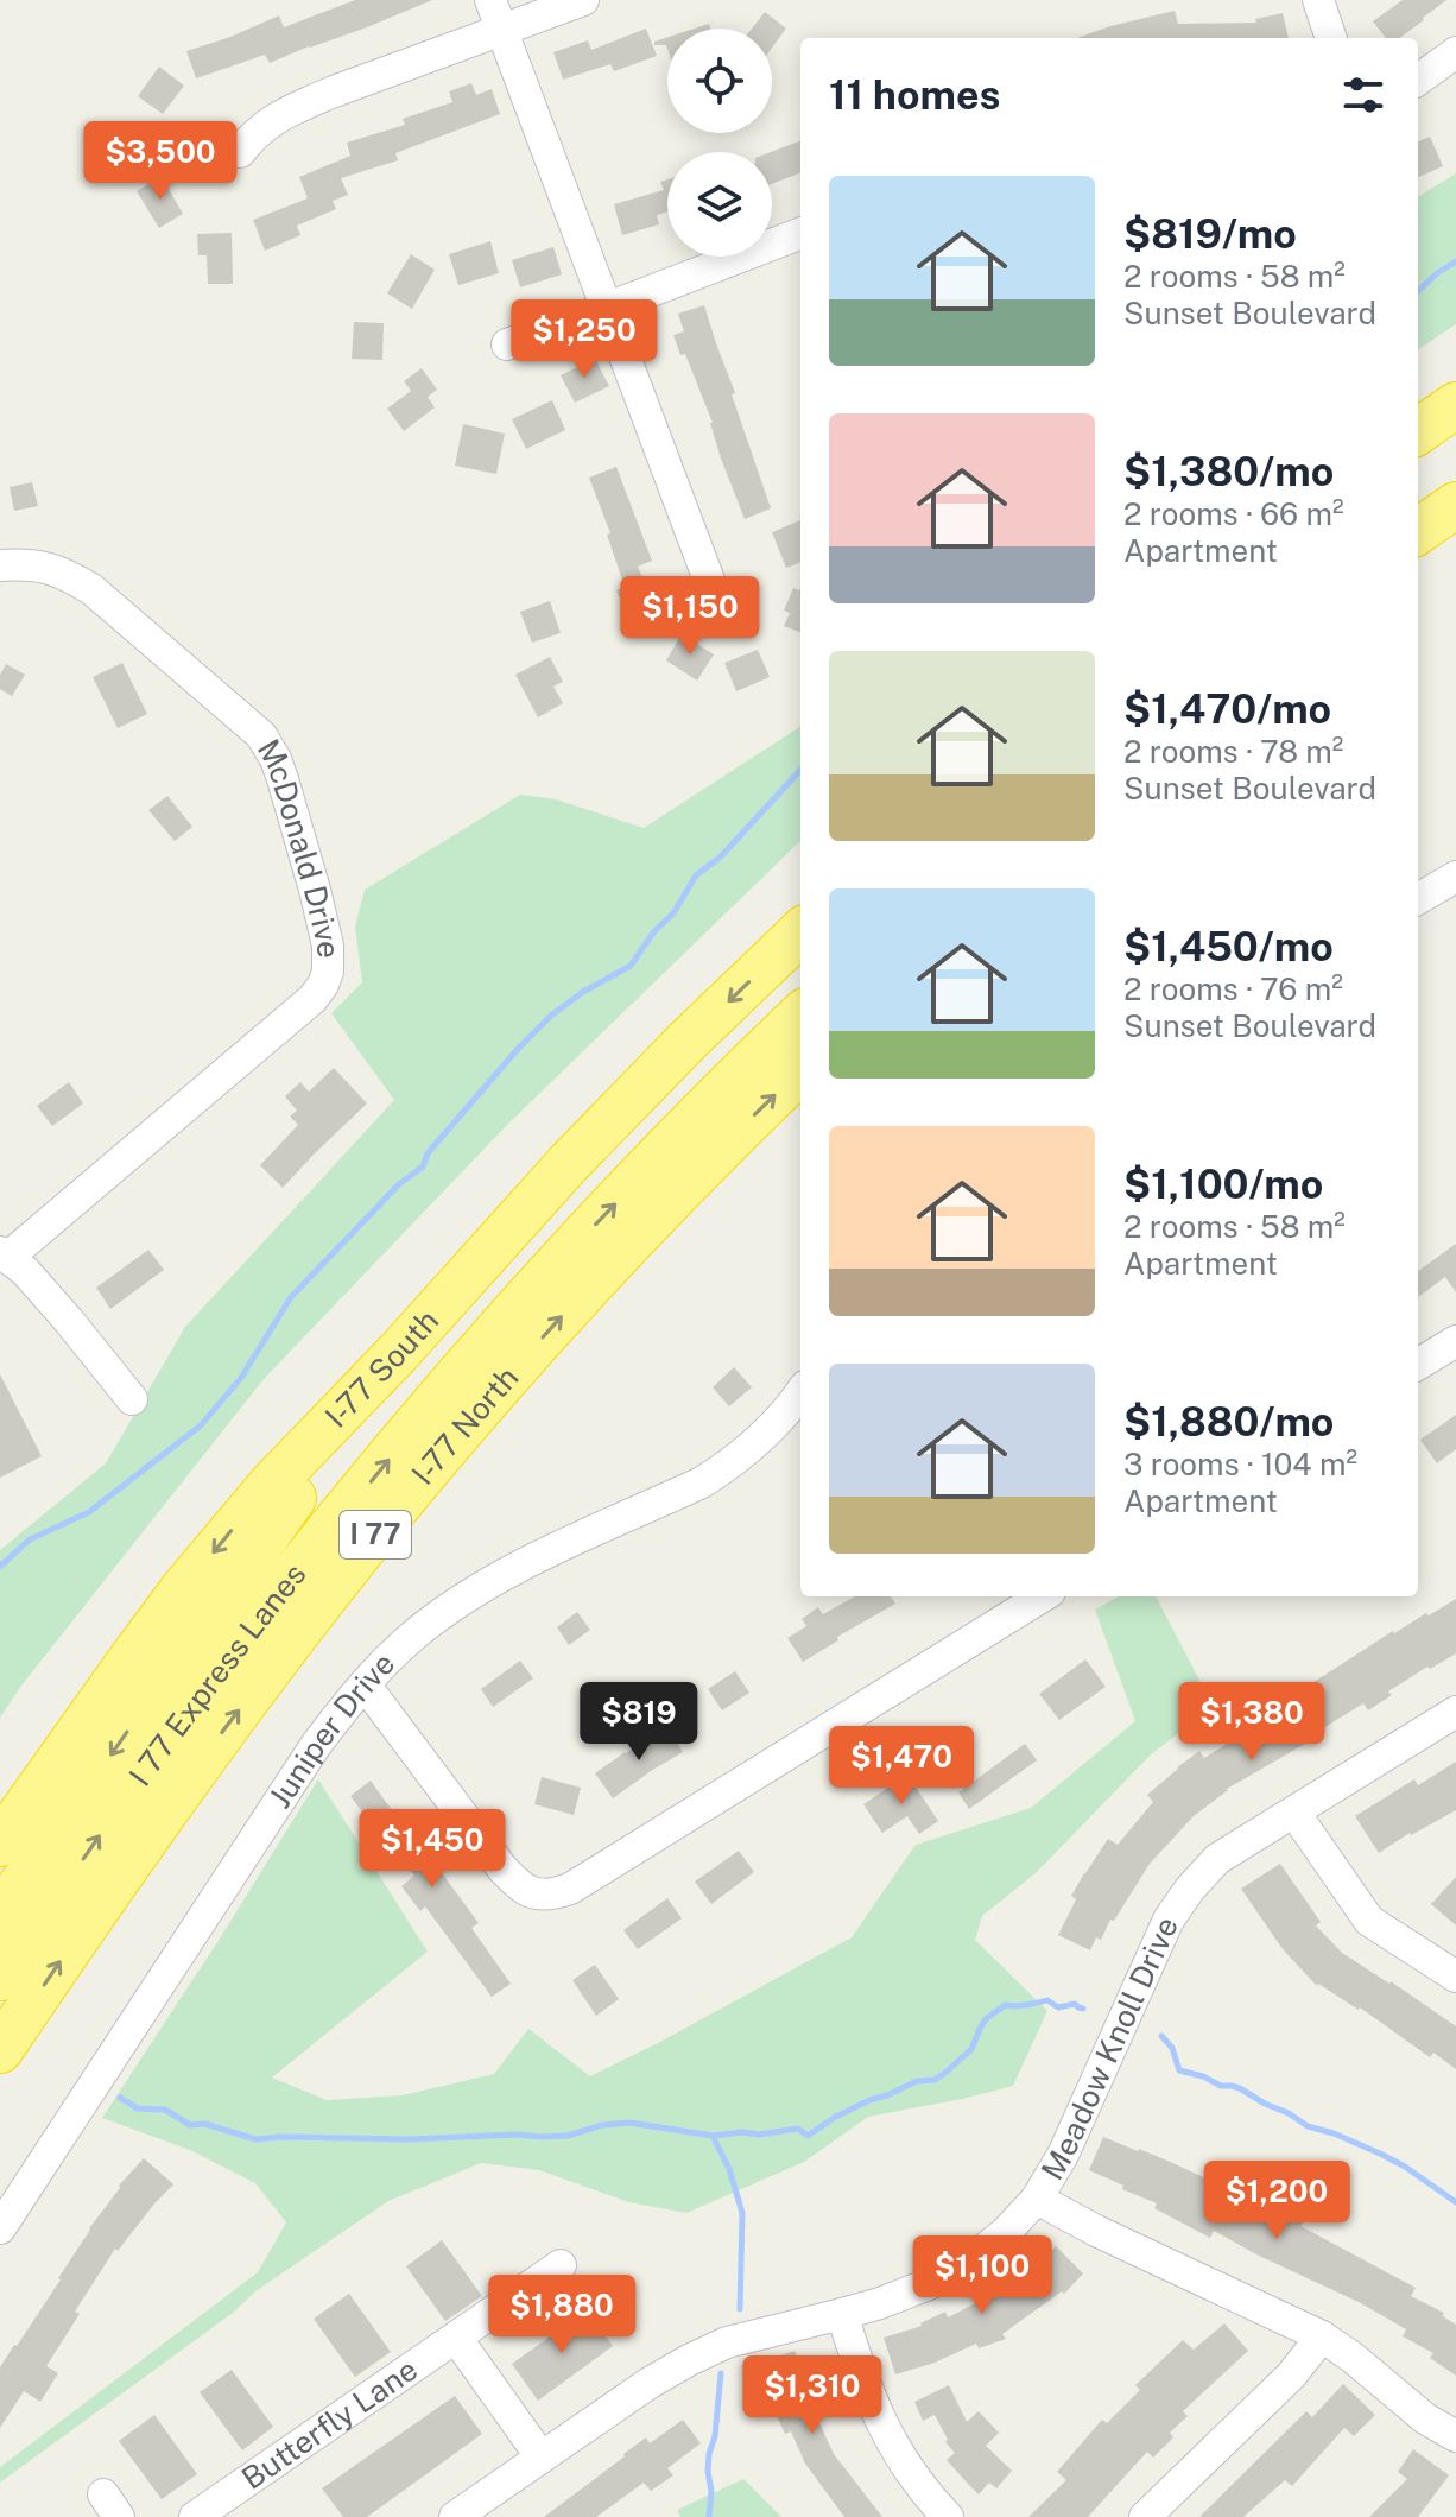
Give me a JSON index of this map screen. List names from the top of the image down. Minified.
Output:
{"streets":{"highway":["I-77 South","I-77 North","I 77","I 77 Express Lanes"],"street":["McDonald Drive","Juniper Drive","Meadow Knoll Drive","Butterfly Lane"]},"crossings":[["I-77 South","I 77 Express Lanes"]],"one_way":["I-77 South","I-77 North"],"page":{"heading":"11 homes","price":["$3,500","$1,250","$1,150","$819","$1,380","$1,470","$1,450","$1,200","$1,100","$1,880","$1,310"],"list":[{"name":"$819/mo","note":"2 rooms · 58 m² · Sunset Boulevard"},{"name":"$1,380/mo","note":"2 rooms · 66 m² · Apartment"},{"name":"$1,470/mo","note":"2 rooms · 78 m² · Sunset Boulevard"},{"name":"$1,450/mo","note":"2 rooms · 76 m² · Sunset Boulevard"},{"name":"$1,100/mo","note":"2 rooms · 58 m² · Apartment"},{"name":"$1,880/mo","note":"3 rooms · 104 m² · Apartment"}]}}
